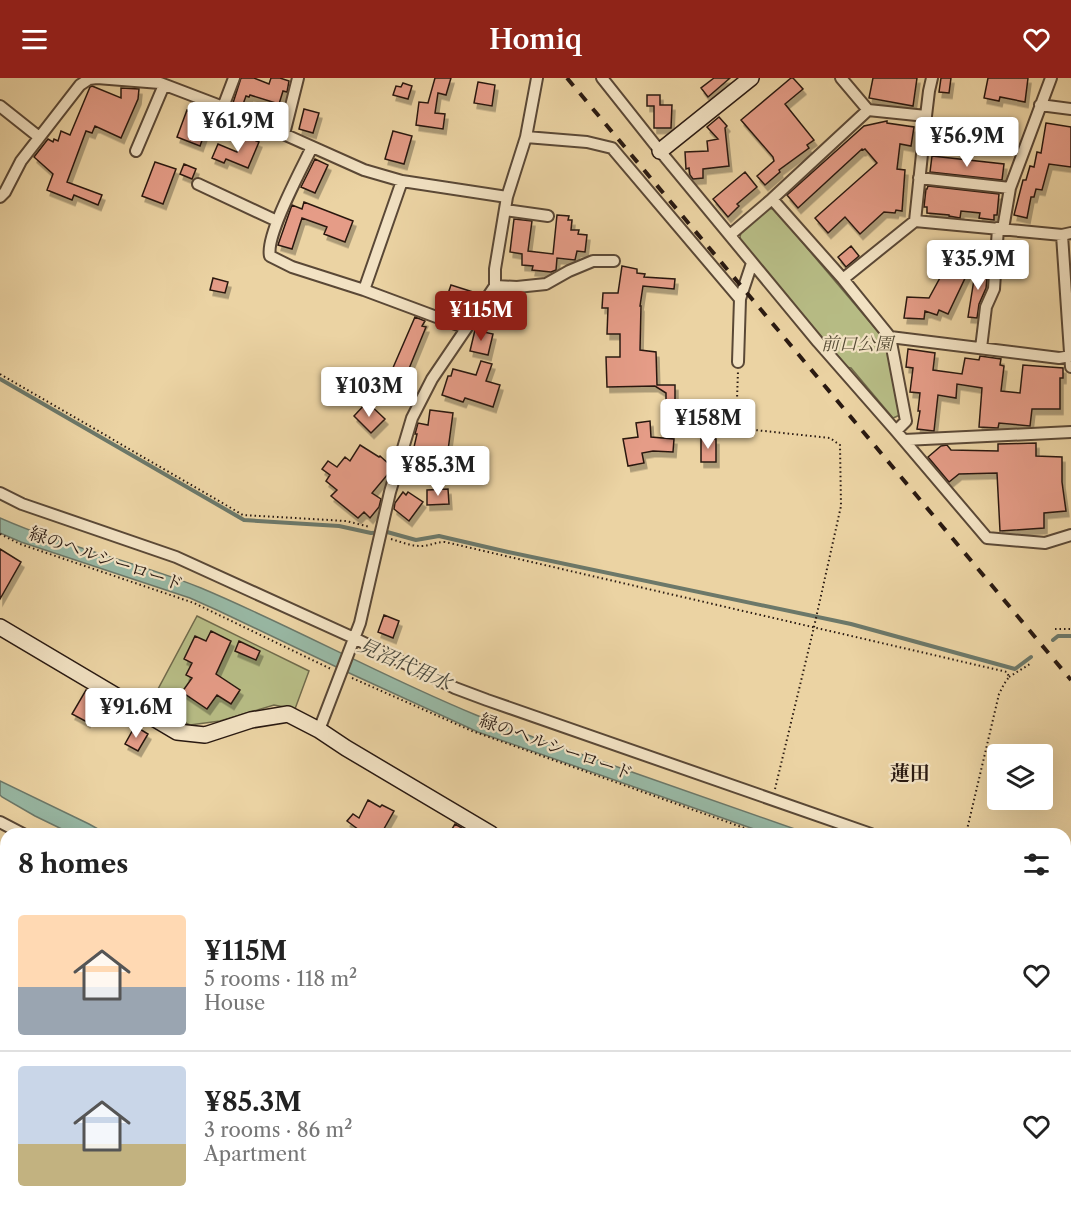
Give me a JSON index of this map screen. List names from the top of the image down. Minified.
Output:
{"streets":{"path":["緑のヘルシーロード"]},"districts":["蓮田"],"water":["見沼代用水"],"parks":["前口公園"],"page":{"header":"Homiq","price":["¥61.9M","¥56.9M","¥35.9M","¥115M","¥103M","¥158M","¥85.3M","¥91.6M"],"heading":"8 homes","list":[{"name":"¥115M","note":"5 rooms · 118 m² · House"},{"name":"¥85.3M","note":"3 rooms · 86 m² · Apartment"}]}}
